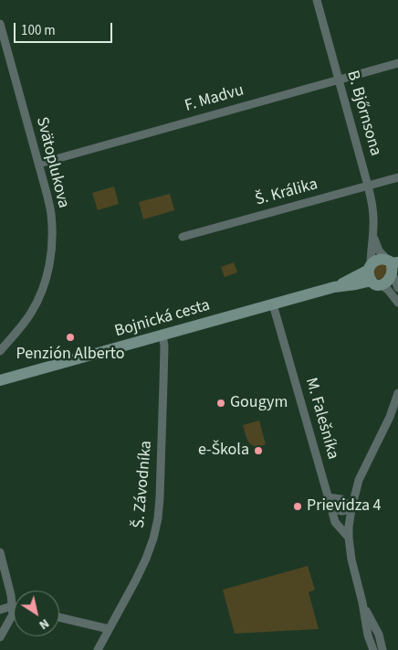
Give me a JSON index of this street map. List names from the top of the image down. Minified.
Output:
{"streets":{"street":["F. Madvu","B. Bjőrnsona","Svätoplukova","Š. Králika","Bojnická cesta","M. Falešníka","Š. Závodníka"]},"crossings":[["F. Madvu","B. Bjőrnsona"],["F. Madvu","Svätoplukova"],["B. Bjőrnsona","Š. Králika"],["B. Bjőrnsona","Bojnická cesta"],["Bojnická cesta","M. Falešníka"],["Bojnická cesta","Š. Závodníka"]],"places":["Penzión Alberto","Gougym","e-Škola","Prievidza 4"],"scale_bar":"100 m","north":"bottom right"}
